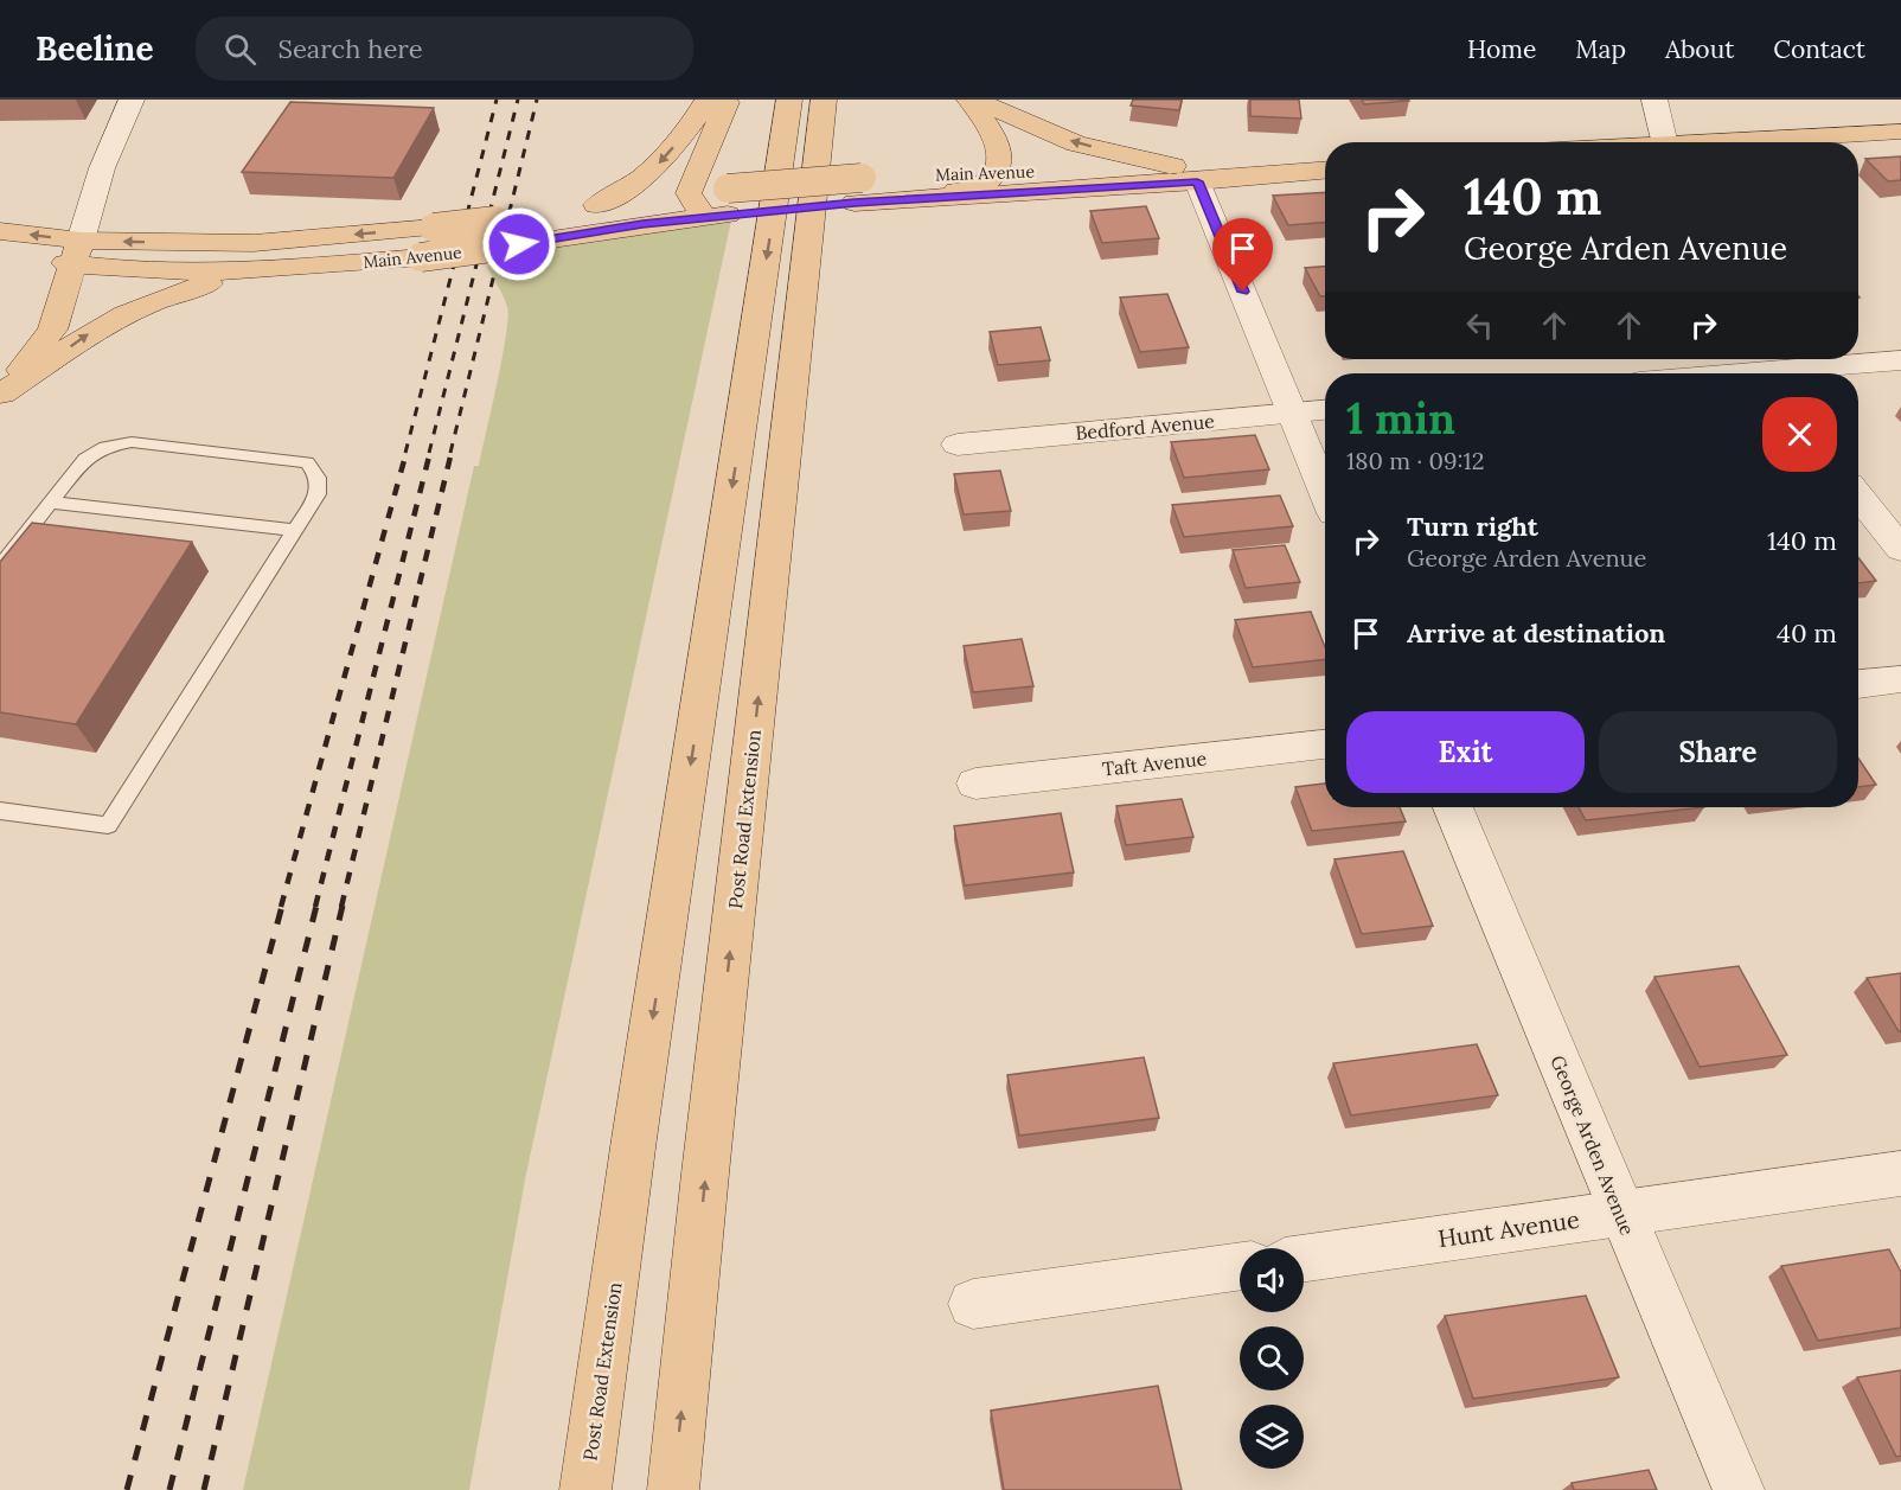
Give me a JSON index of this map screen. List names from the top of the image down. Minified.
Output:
{"streets":{"main road":["Main Avenue","Post Road Extension"],"street":["Bedford Avenue","Taft Avenue","George Arden Avenue","Hunt Avenue"]},"crossings":[["George Arden Avenue","Hunt Avenue"]],"page":{"header":"Beeline","search":"Search here","nav":["Home","Map","About","Contact"],"turn":["140 m","George Arden Avenue"],"heading":["1 min","180 m · 09:12"],"list":[{"name":"Turn right","note":"George Arden Avenue","value":"140 m"},{"name":"Arrive at destination","value":"40 m"}],"buttons":["Exit","Share"]}}
